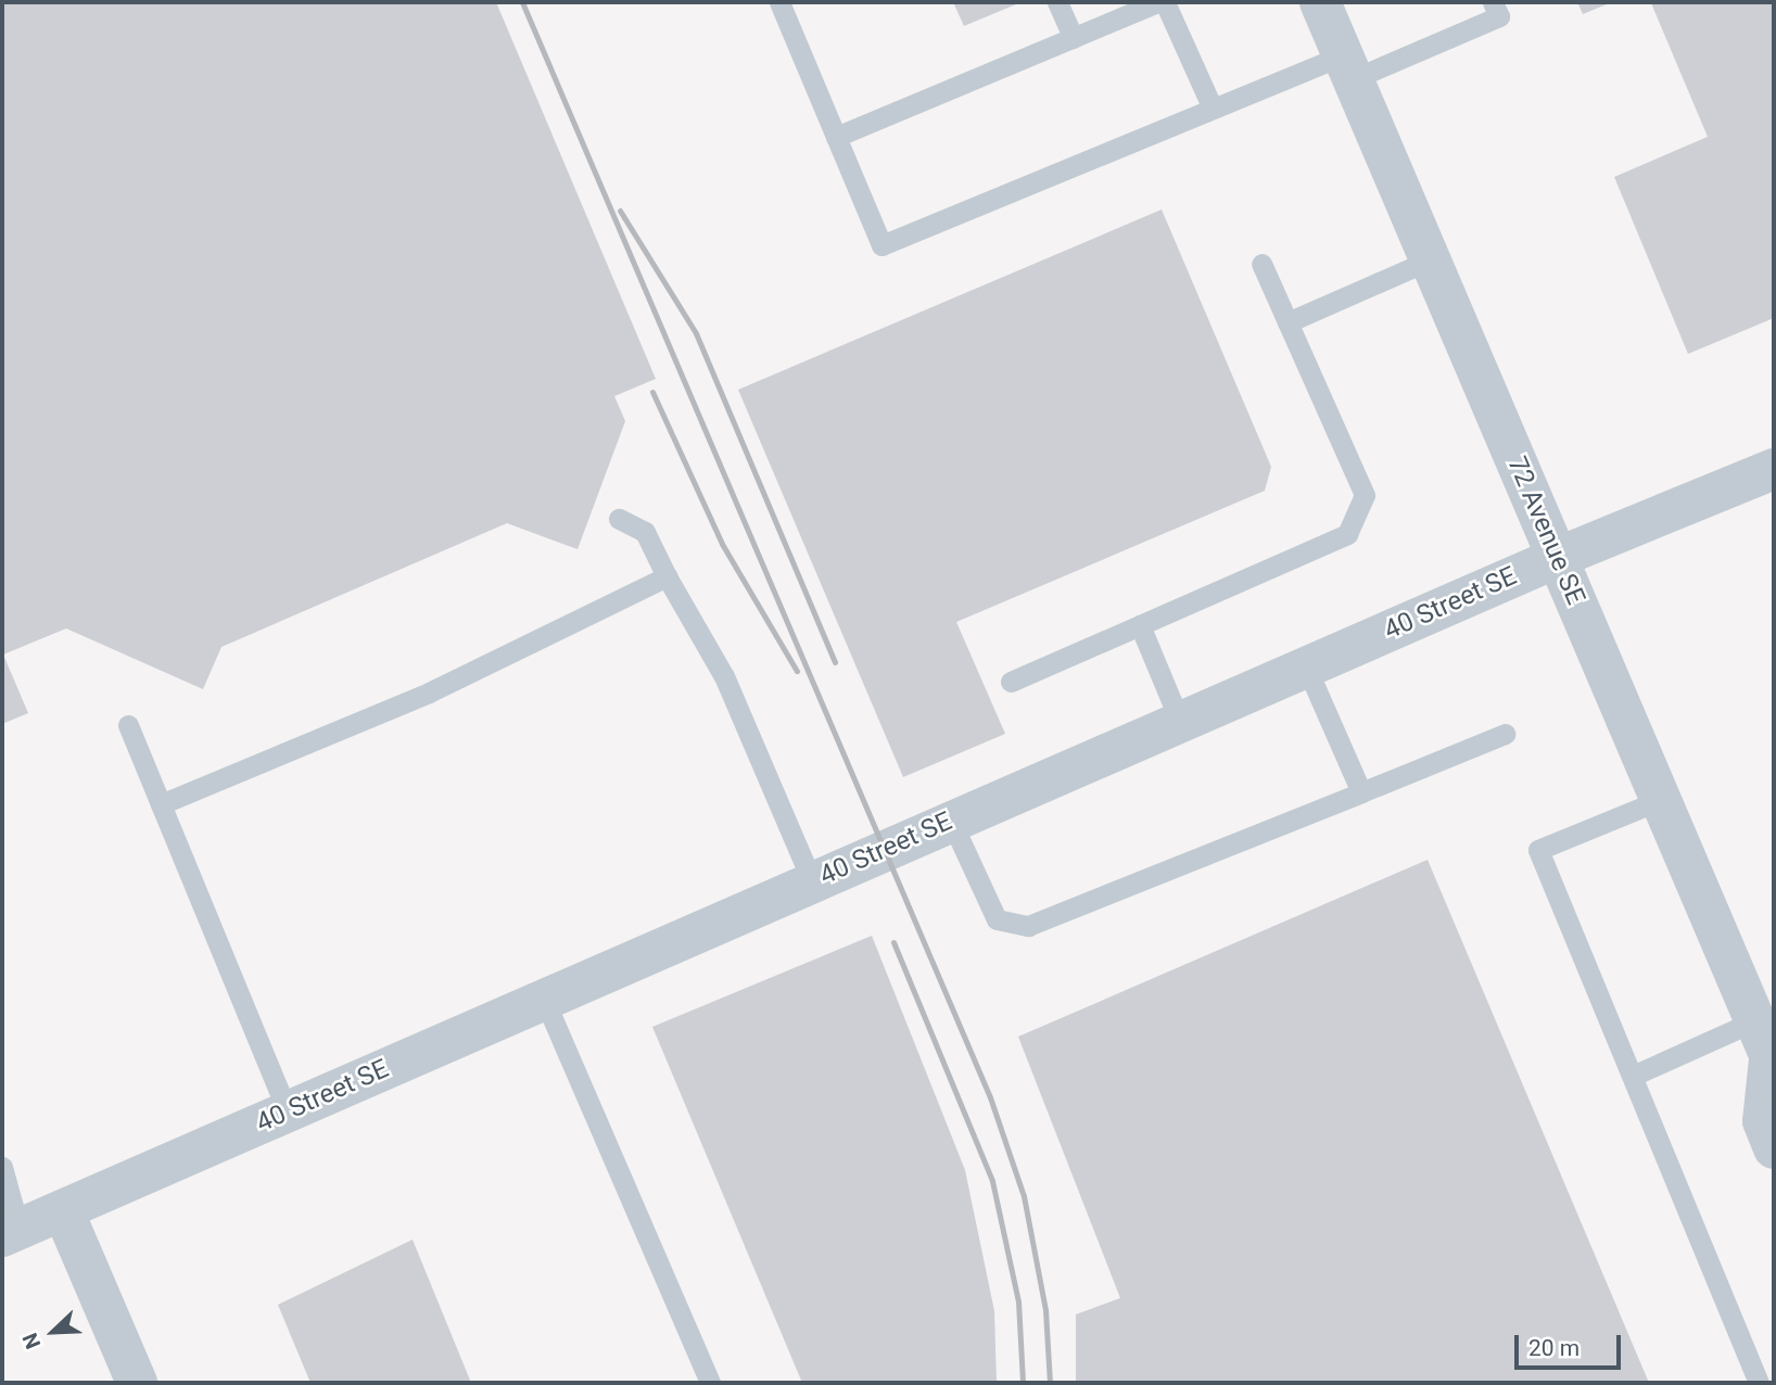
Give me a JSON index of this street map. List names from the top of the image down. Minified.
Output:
{"streets":{"street":["72 Avenue SE","40 Street SE"]},"crossings":[["72 Avenue SE","40 Street SE"]],"scale_bar":"20 m","north":"bottom left"}
